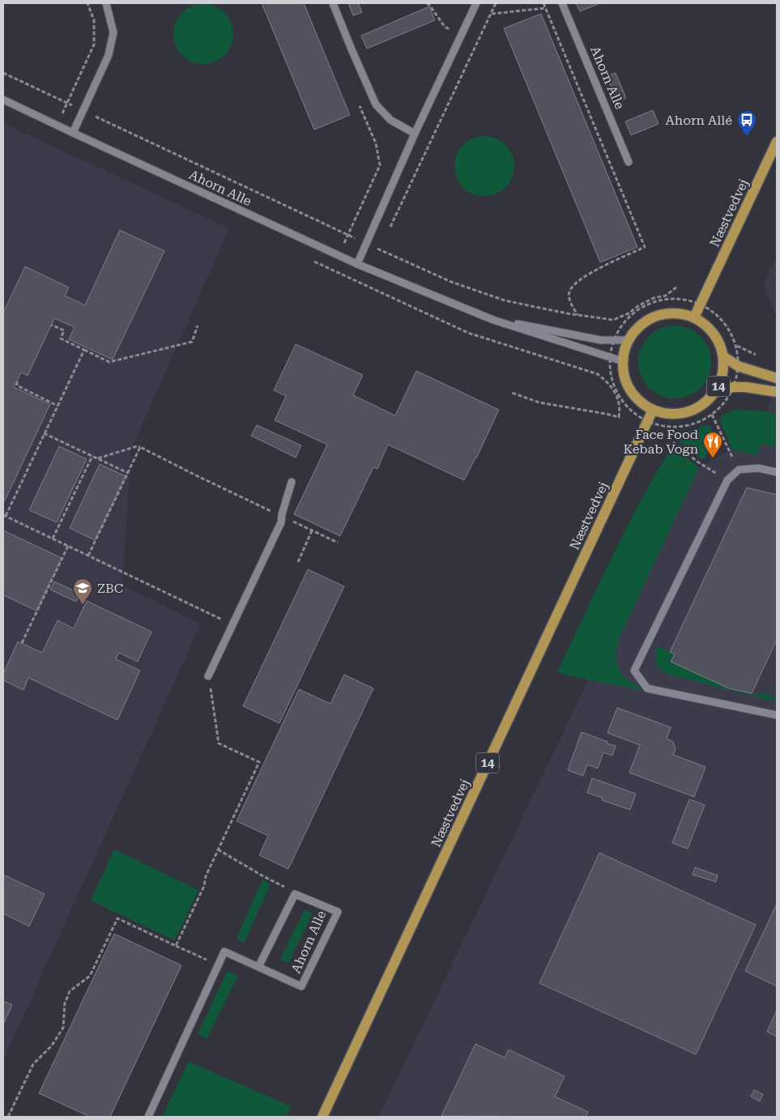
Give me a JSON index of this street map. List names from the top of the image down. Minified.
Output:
{"streets":{"main road":["Næstvedvej","14"],"street":["Ahorn Alle"]},"crossings":[["Ahorn Alle","Næstvedvej"],["Ahorn Alle","14"],["Næstvedvej","14"]],"places":{"bus stop":["Ahorn Allé"],"restaurant":["Face Food Kebab Vogn"],"school or university":["ZBC"]}}
